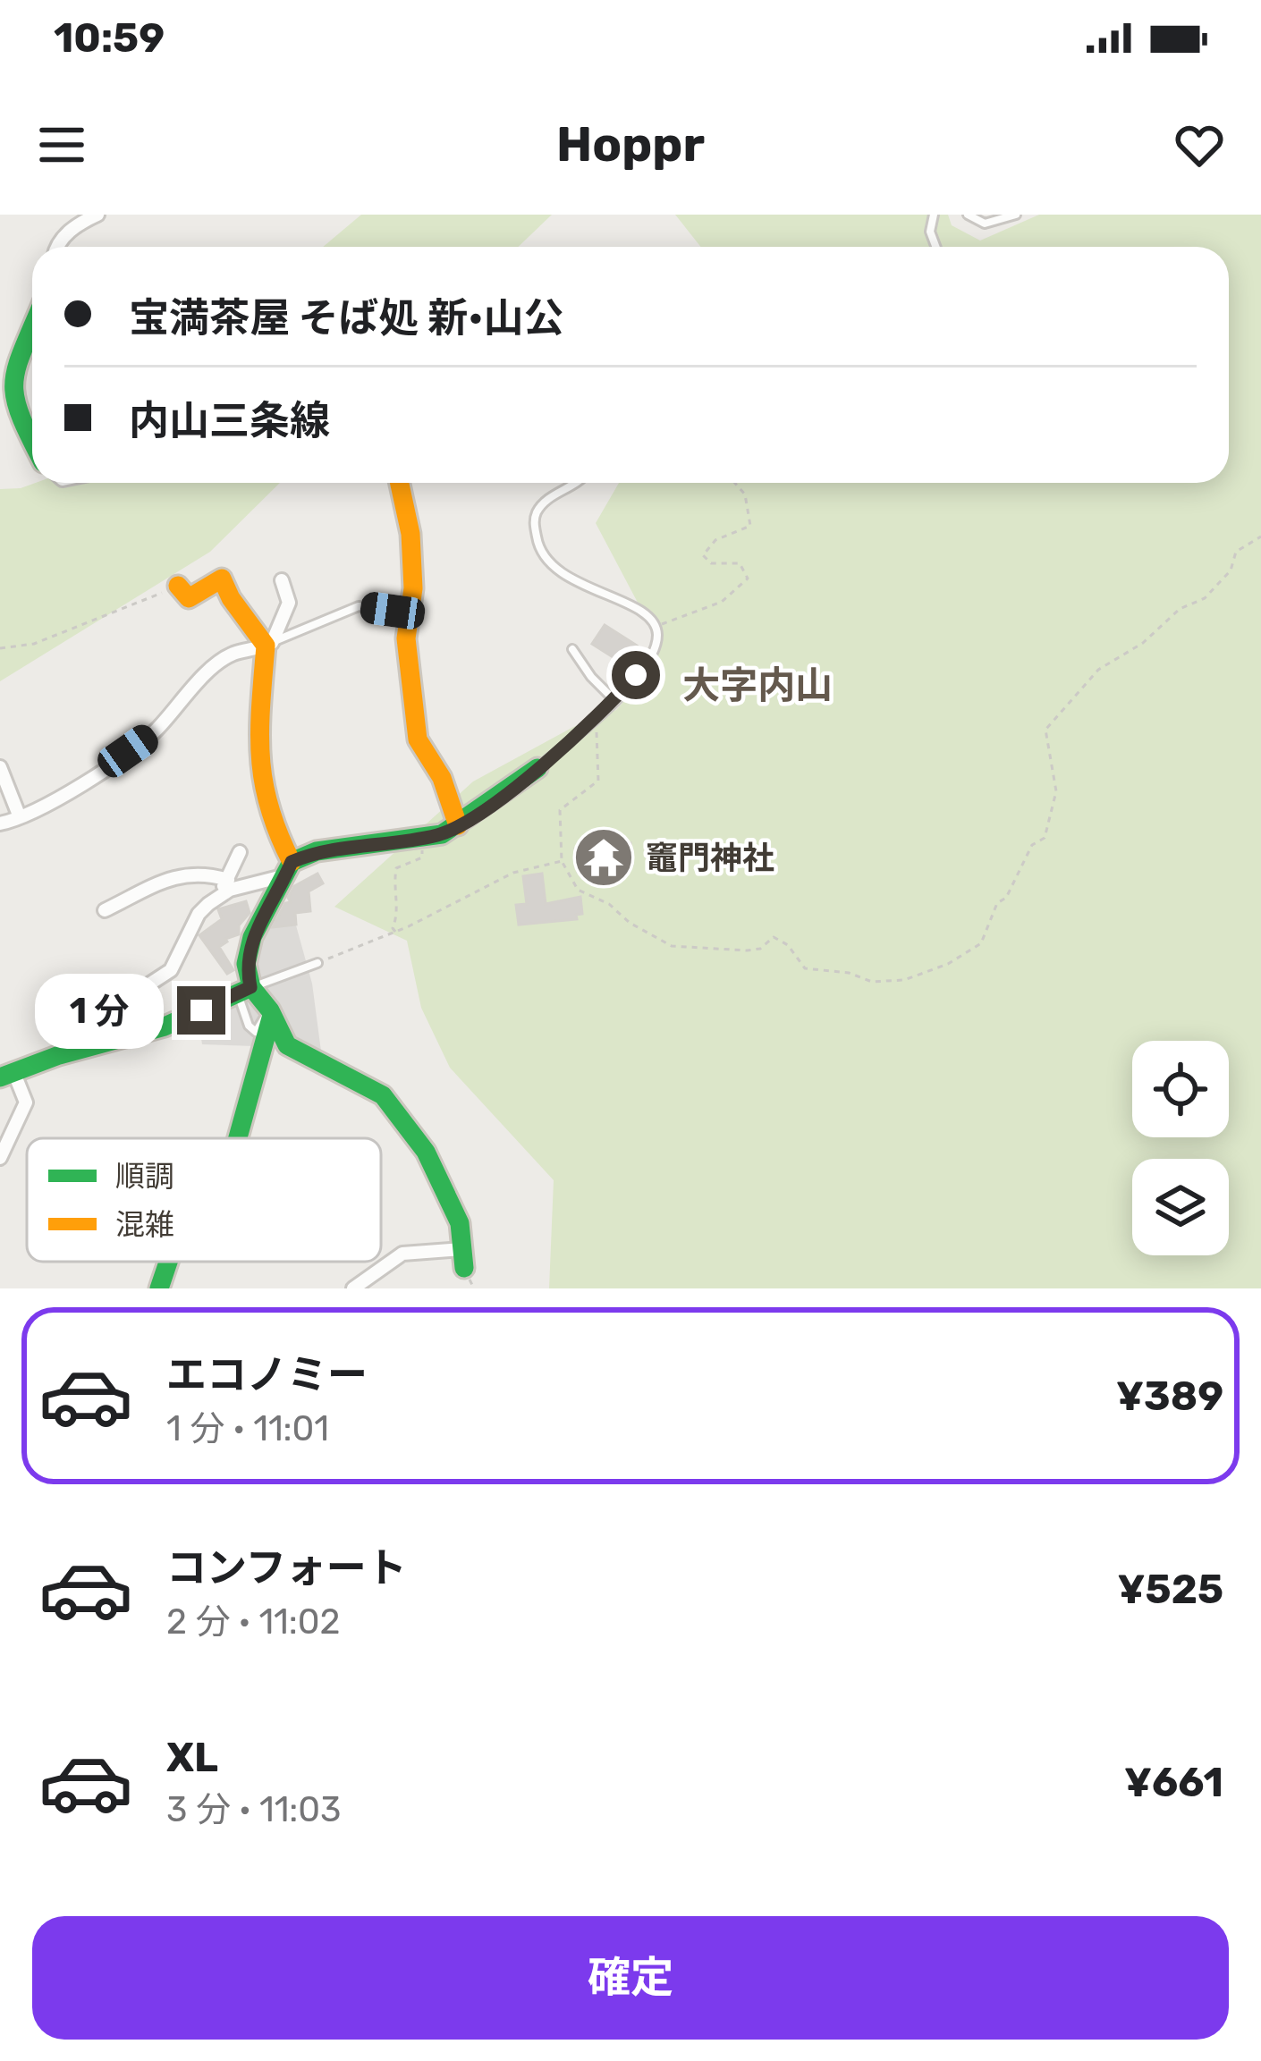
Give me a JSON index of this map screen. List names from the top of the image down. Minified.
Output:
{"districts":["大字内山"],"places":{"temple":["竈門神社"]},"legend":["順調","混雑"],"page":{"status":"10:59","header":"Hoppr","banner":["宝満茶屋 そば処 新•山公","内山三条線"],"bubble":"1 分","list":[{"name":"エコノミー","note":"1 分 · 11:01","value":"¥389"},{"name":"コンフォート","note":"2 分 · 11:02","value":"¥525"},{"name":"XL","note":"3 分 · 11:03","value":"¥661"}],"buttons":"確定"}}
